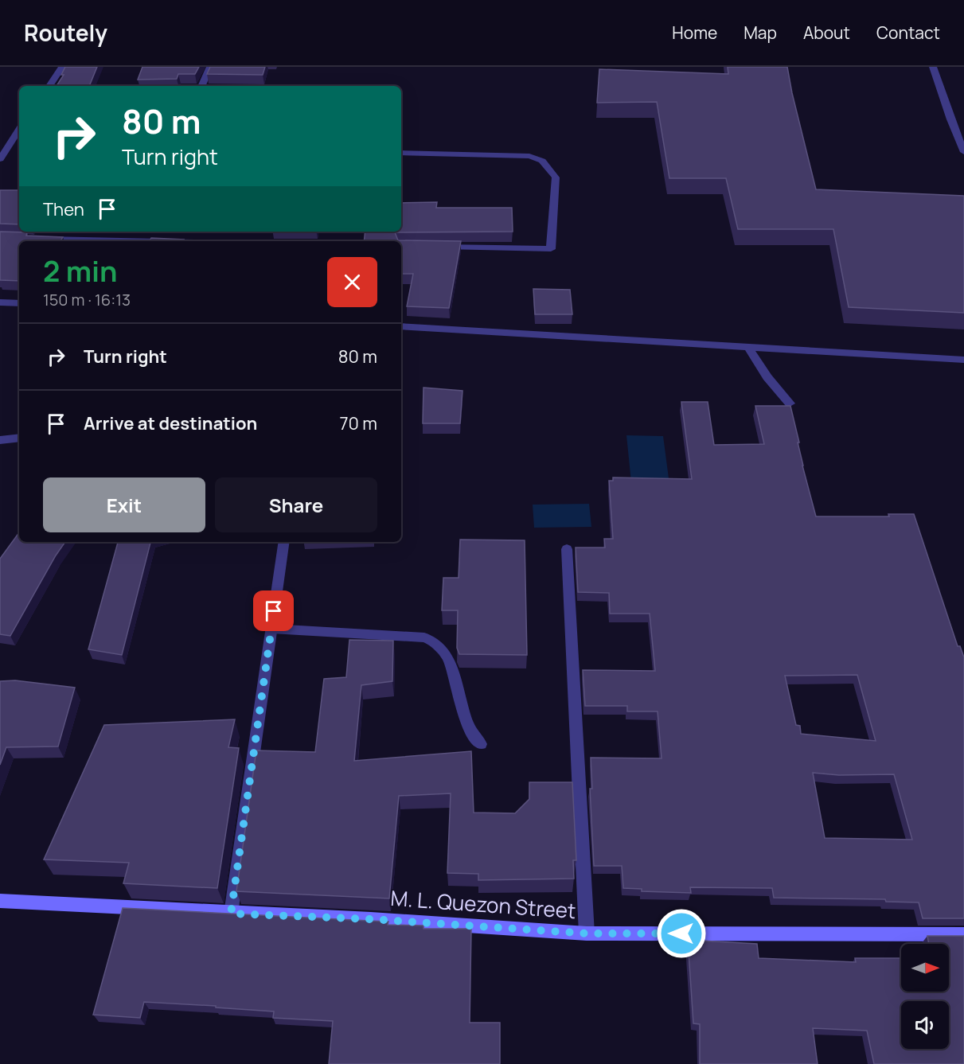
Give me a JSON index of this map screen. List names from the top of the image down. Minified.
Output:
{"streets":{"main road":["M. L. Quezon Street"]},"north":"right","page":{"header":"Routely","nav":["Home","Map","About","Contact"],"turn":["80 m","Turn right"],"then":"Then","heading":["2 min","150 m · 16:13"],"list":[{"name":"Turn right","value":"80 m"},{"name":"Arrive at destination","value":"70 m"}],"buttons":["Exit","Share"]}}
